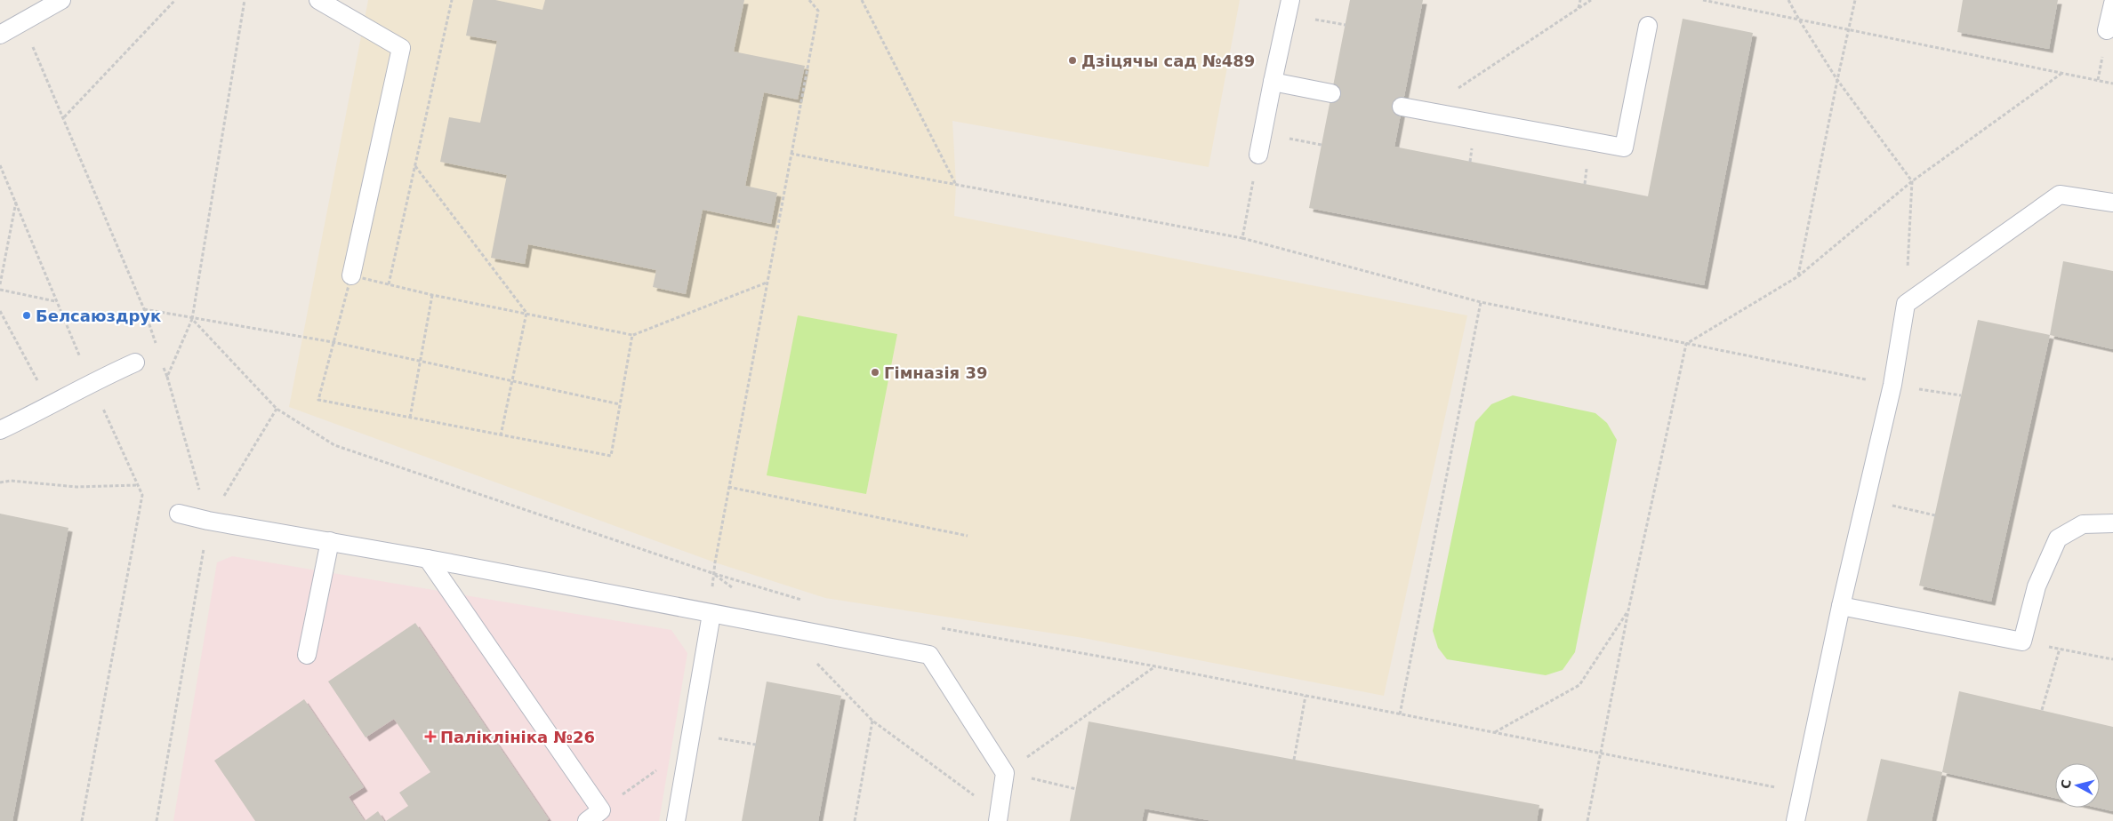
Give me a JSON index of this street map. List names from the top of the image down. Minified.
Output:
{"places":{"other":["Дзіцячы сад №489","Белсаюздрук","Гімназія 39"],"health":["Паліклініка №26"]},"north":"left"}
